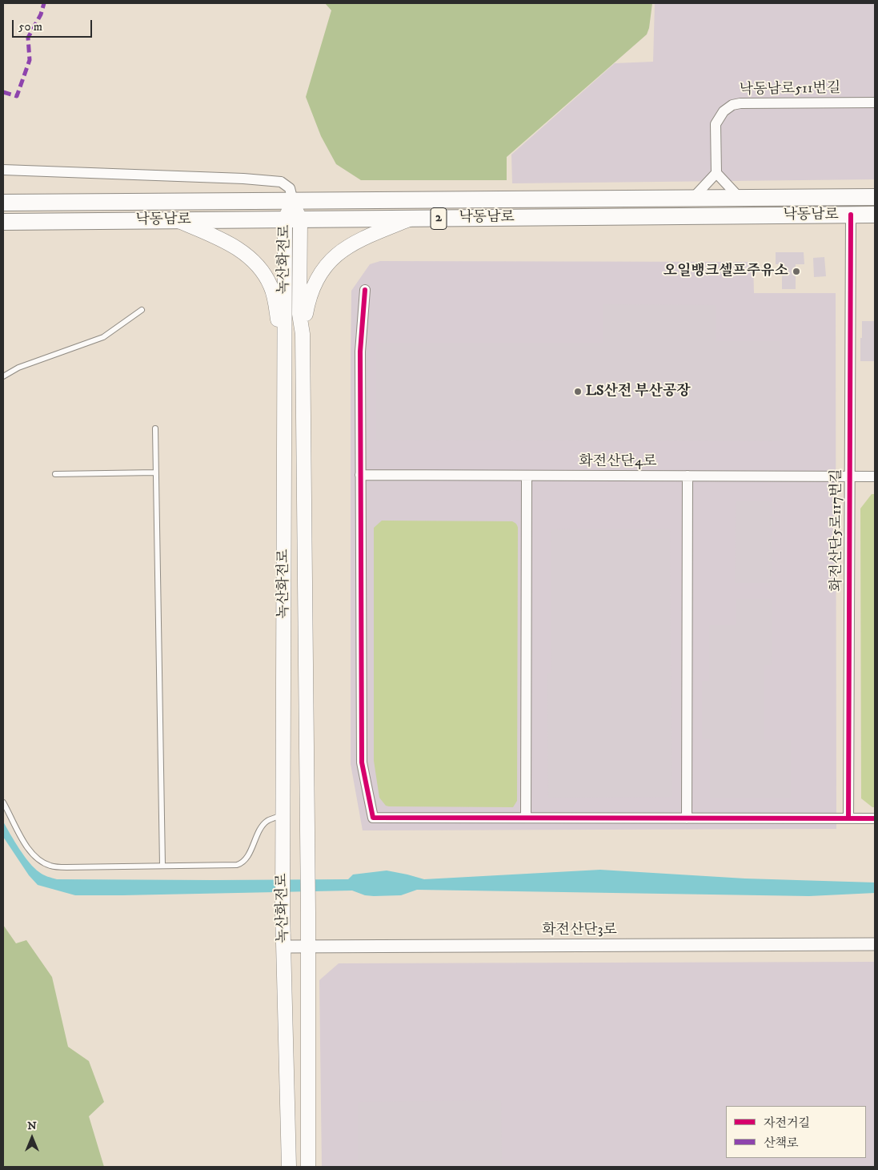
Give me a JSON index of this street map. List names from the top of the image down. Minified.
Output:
{"streets":{"main road":["낙동남로","2","녹산화전로"],"street":["낙동남로511번길","화전산단4로","화전산단5로117번길","화전산단3로"]},"crossings":[["낙동남로","녹산화전로"],["낙동남로","화전산단5로117번길"],["녹산화전로","화전산단3로"],["화전산단4로","화전산단5로117번길"]],"places":["오일뱅크셀프주유소","LS산전 부산공장"],"legend":["자전거길","산책로"],"scale_bar":"50 m","north":"top"}
